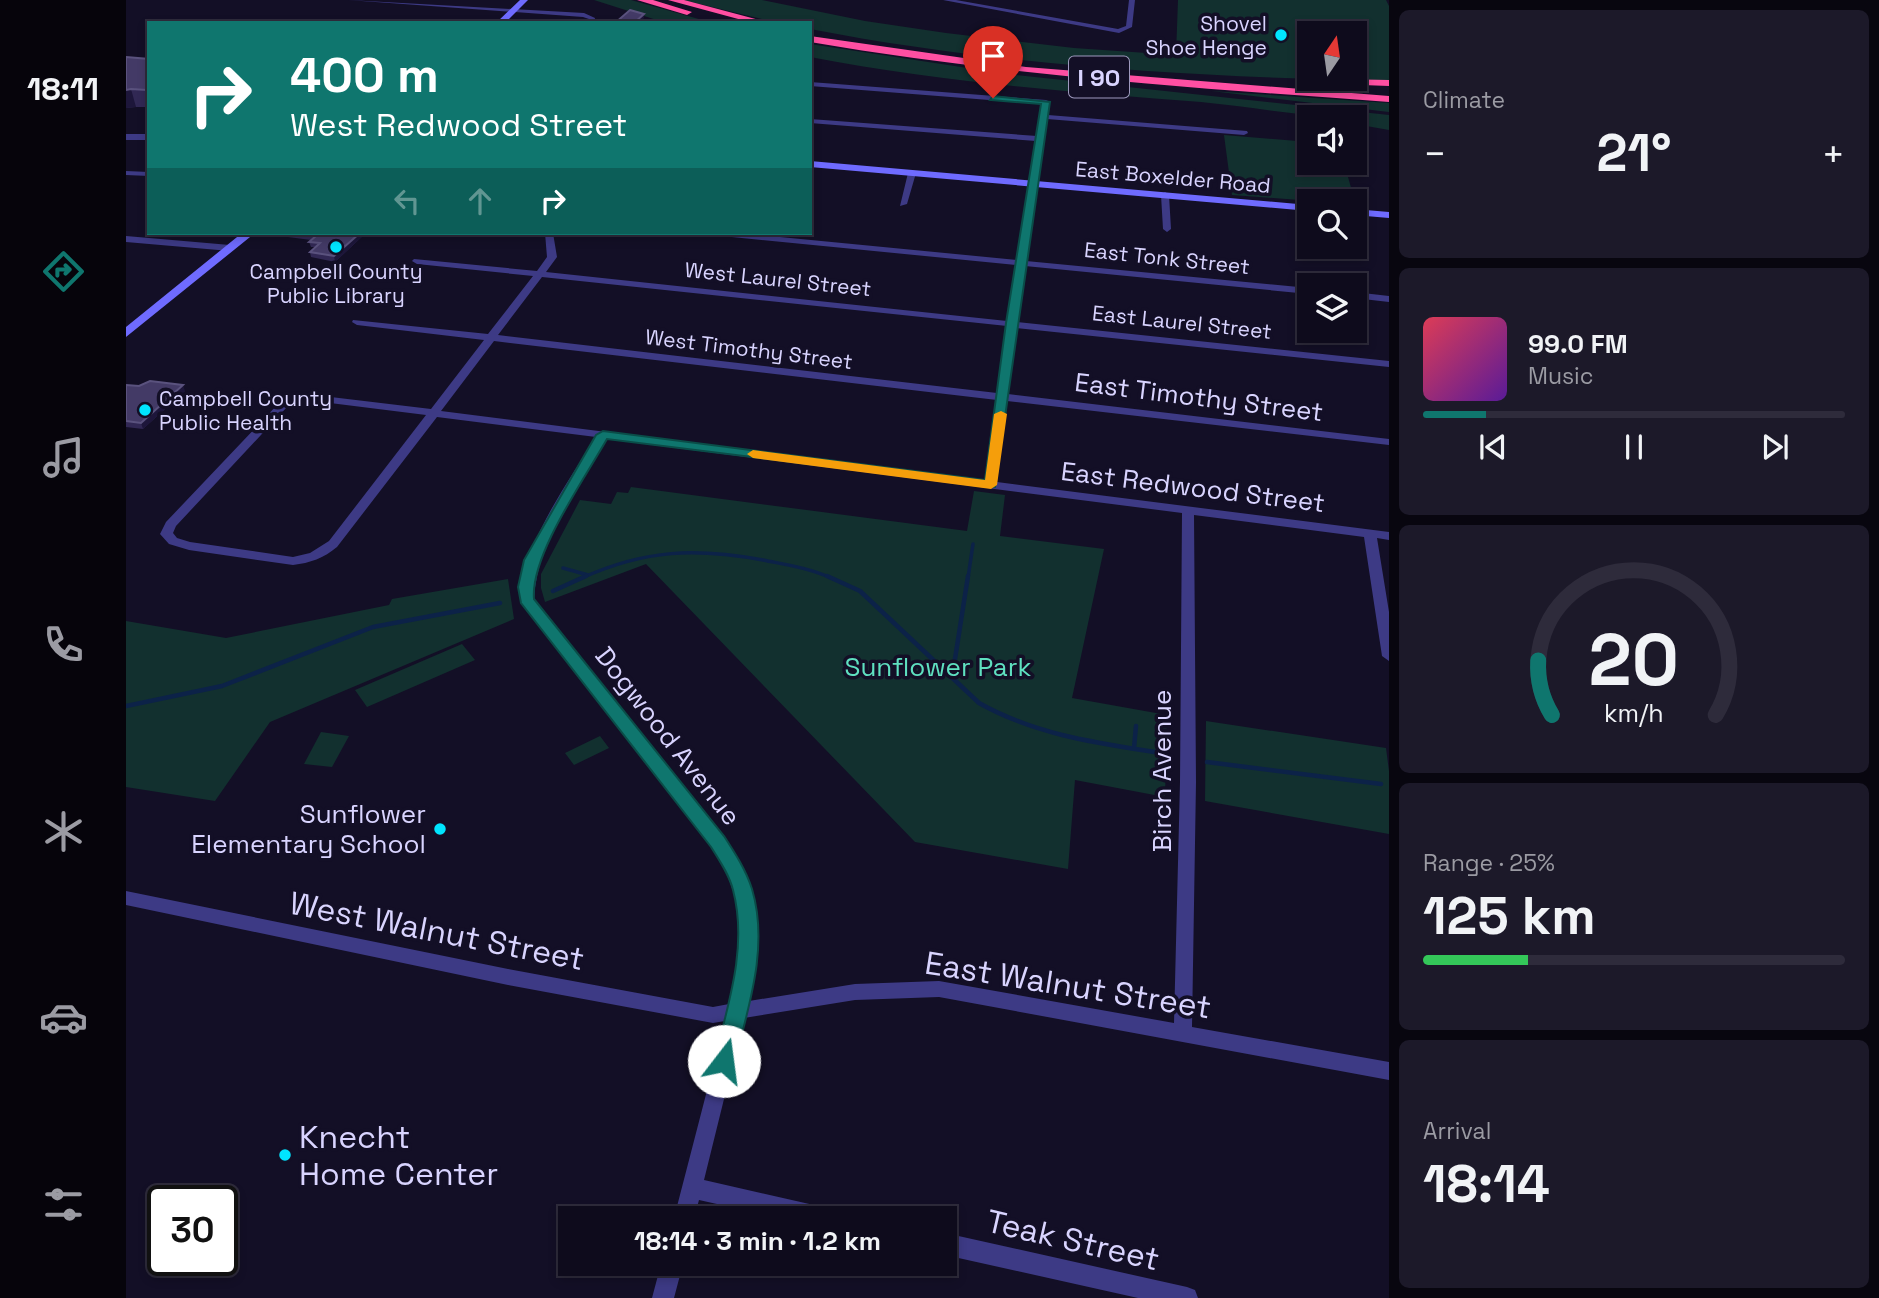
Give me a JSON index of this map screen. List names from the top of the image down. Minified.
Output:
{"streets":{"highway":["I 90"],"main road":["East Boxelder Road"],"street":["East Tonk Street","West Laurel Street","East Laurel Street","West Timothy Street","East Timothy Street","East Redwood Street","Dogwood Avenue","Birch Avenue","West Walnut Street","East Walnut Street","Teak Street"]},"crossings":[["West Laurel Street","East Laurel Street"],["West Timothy Street","East Timothy Street"],["East Redwood Street","Dogwood Avenue"],["East Redwood Street","Birch Avenue"],["Dogwood Avenue","West Walnut Street"],["Dogwood Avenue","East Walnut Street"],["Birch Avenue","East Walnut Street"],["West Walnut Street","East Walnut Street"]],"parks":["Sunflower Park"],"places":["Shovel Shoe Henge","Campbell County Public Library","Campbell County Public Health","Sunflower Elementary School","Knecht Home Center"],"north":"top","page":{"tabs":"18:11","tile":["Climate",["Range · 25%","125 km"],["Arrival","18:14"]],"turn":["400 m","West Redwood Street"],"heat":["−","21°","+"],"song":["99.0 FM","Music"],"limit":"30","trip":"18:14 · 3 min · 1.2 km","gauge":["20","km/h"]}}
